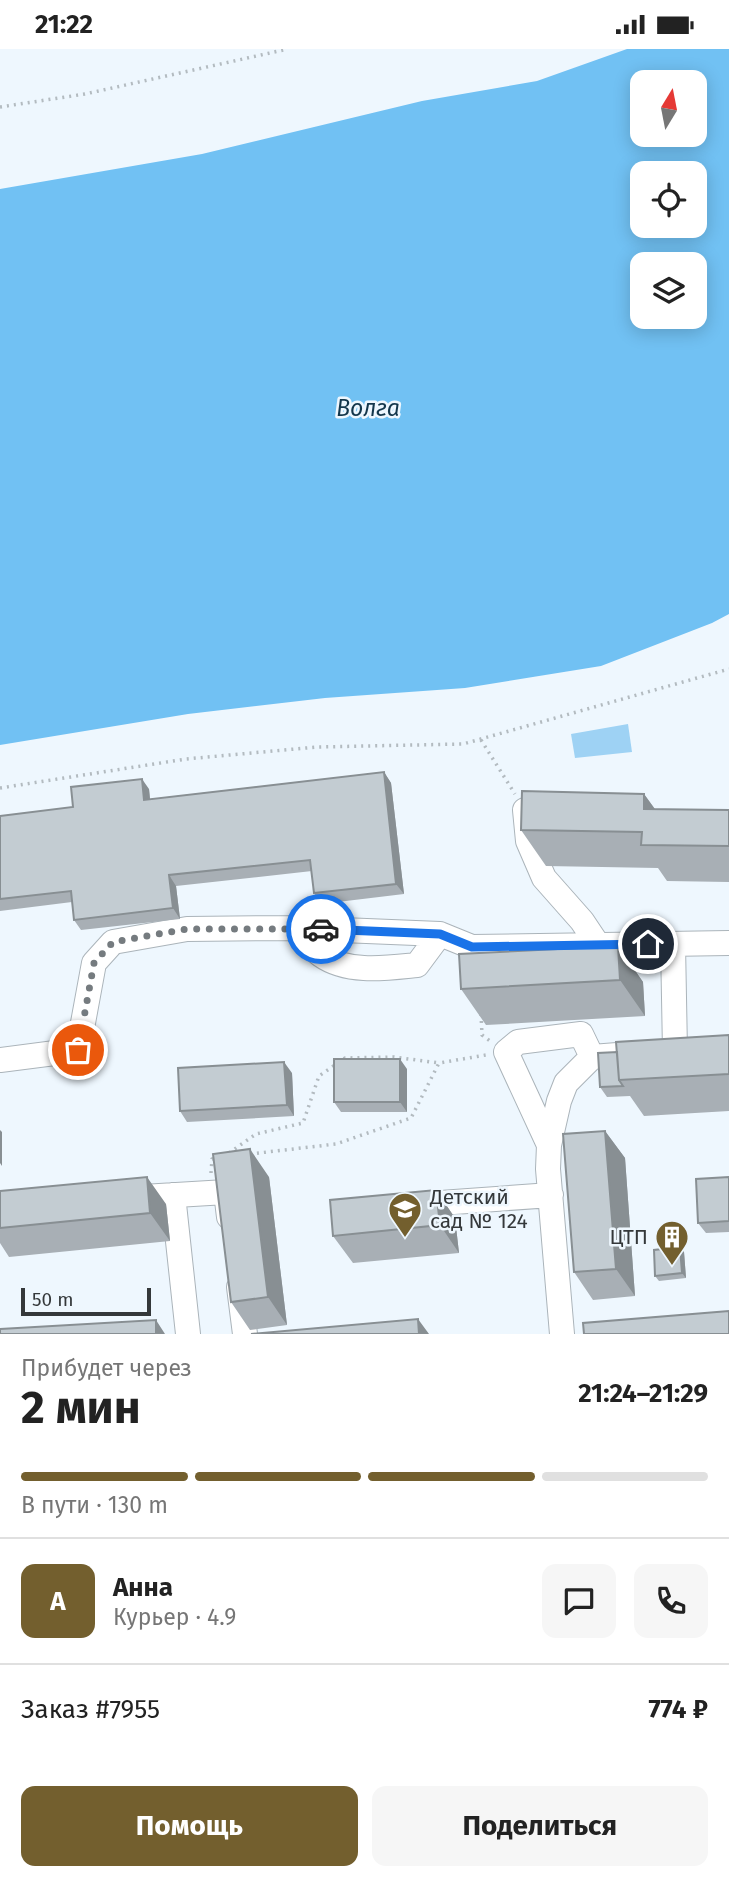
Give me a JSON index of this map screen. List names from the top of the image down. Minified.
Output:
{"water":["Волга"],"places":{"school or university":["Детский сад № 124"],"building":["ЦТП"]},"scale_bar":"50 m","north":"top","page":{"status":"21:22","scale":"50 m","heading":["2 мин","Прибудет через","21:24–21:29"],"panel":["Анна","Курьер · 4.9","Заказ #7955","774 ₽"],"bar":"В пути · 130 m","round":"А","buttons":["Помощь","Поделиться"]}}
